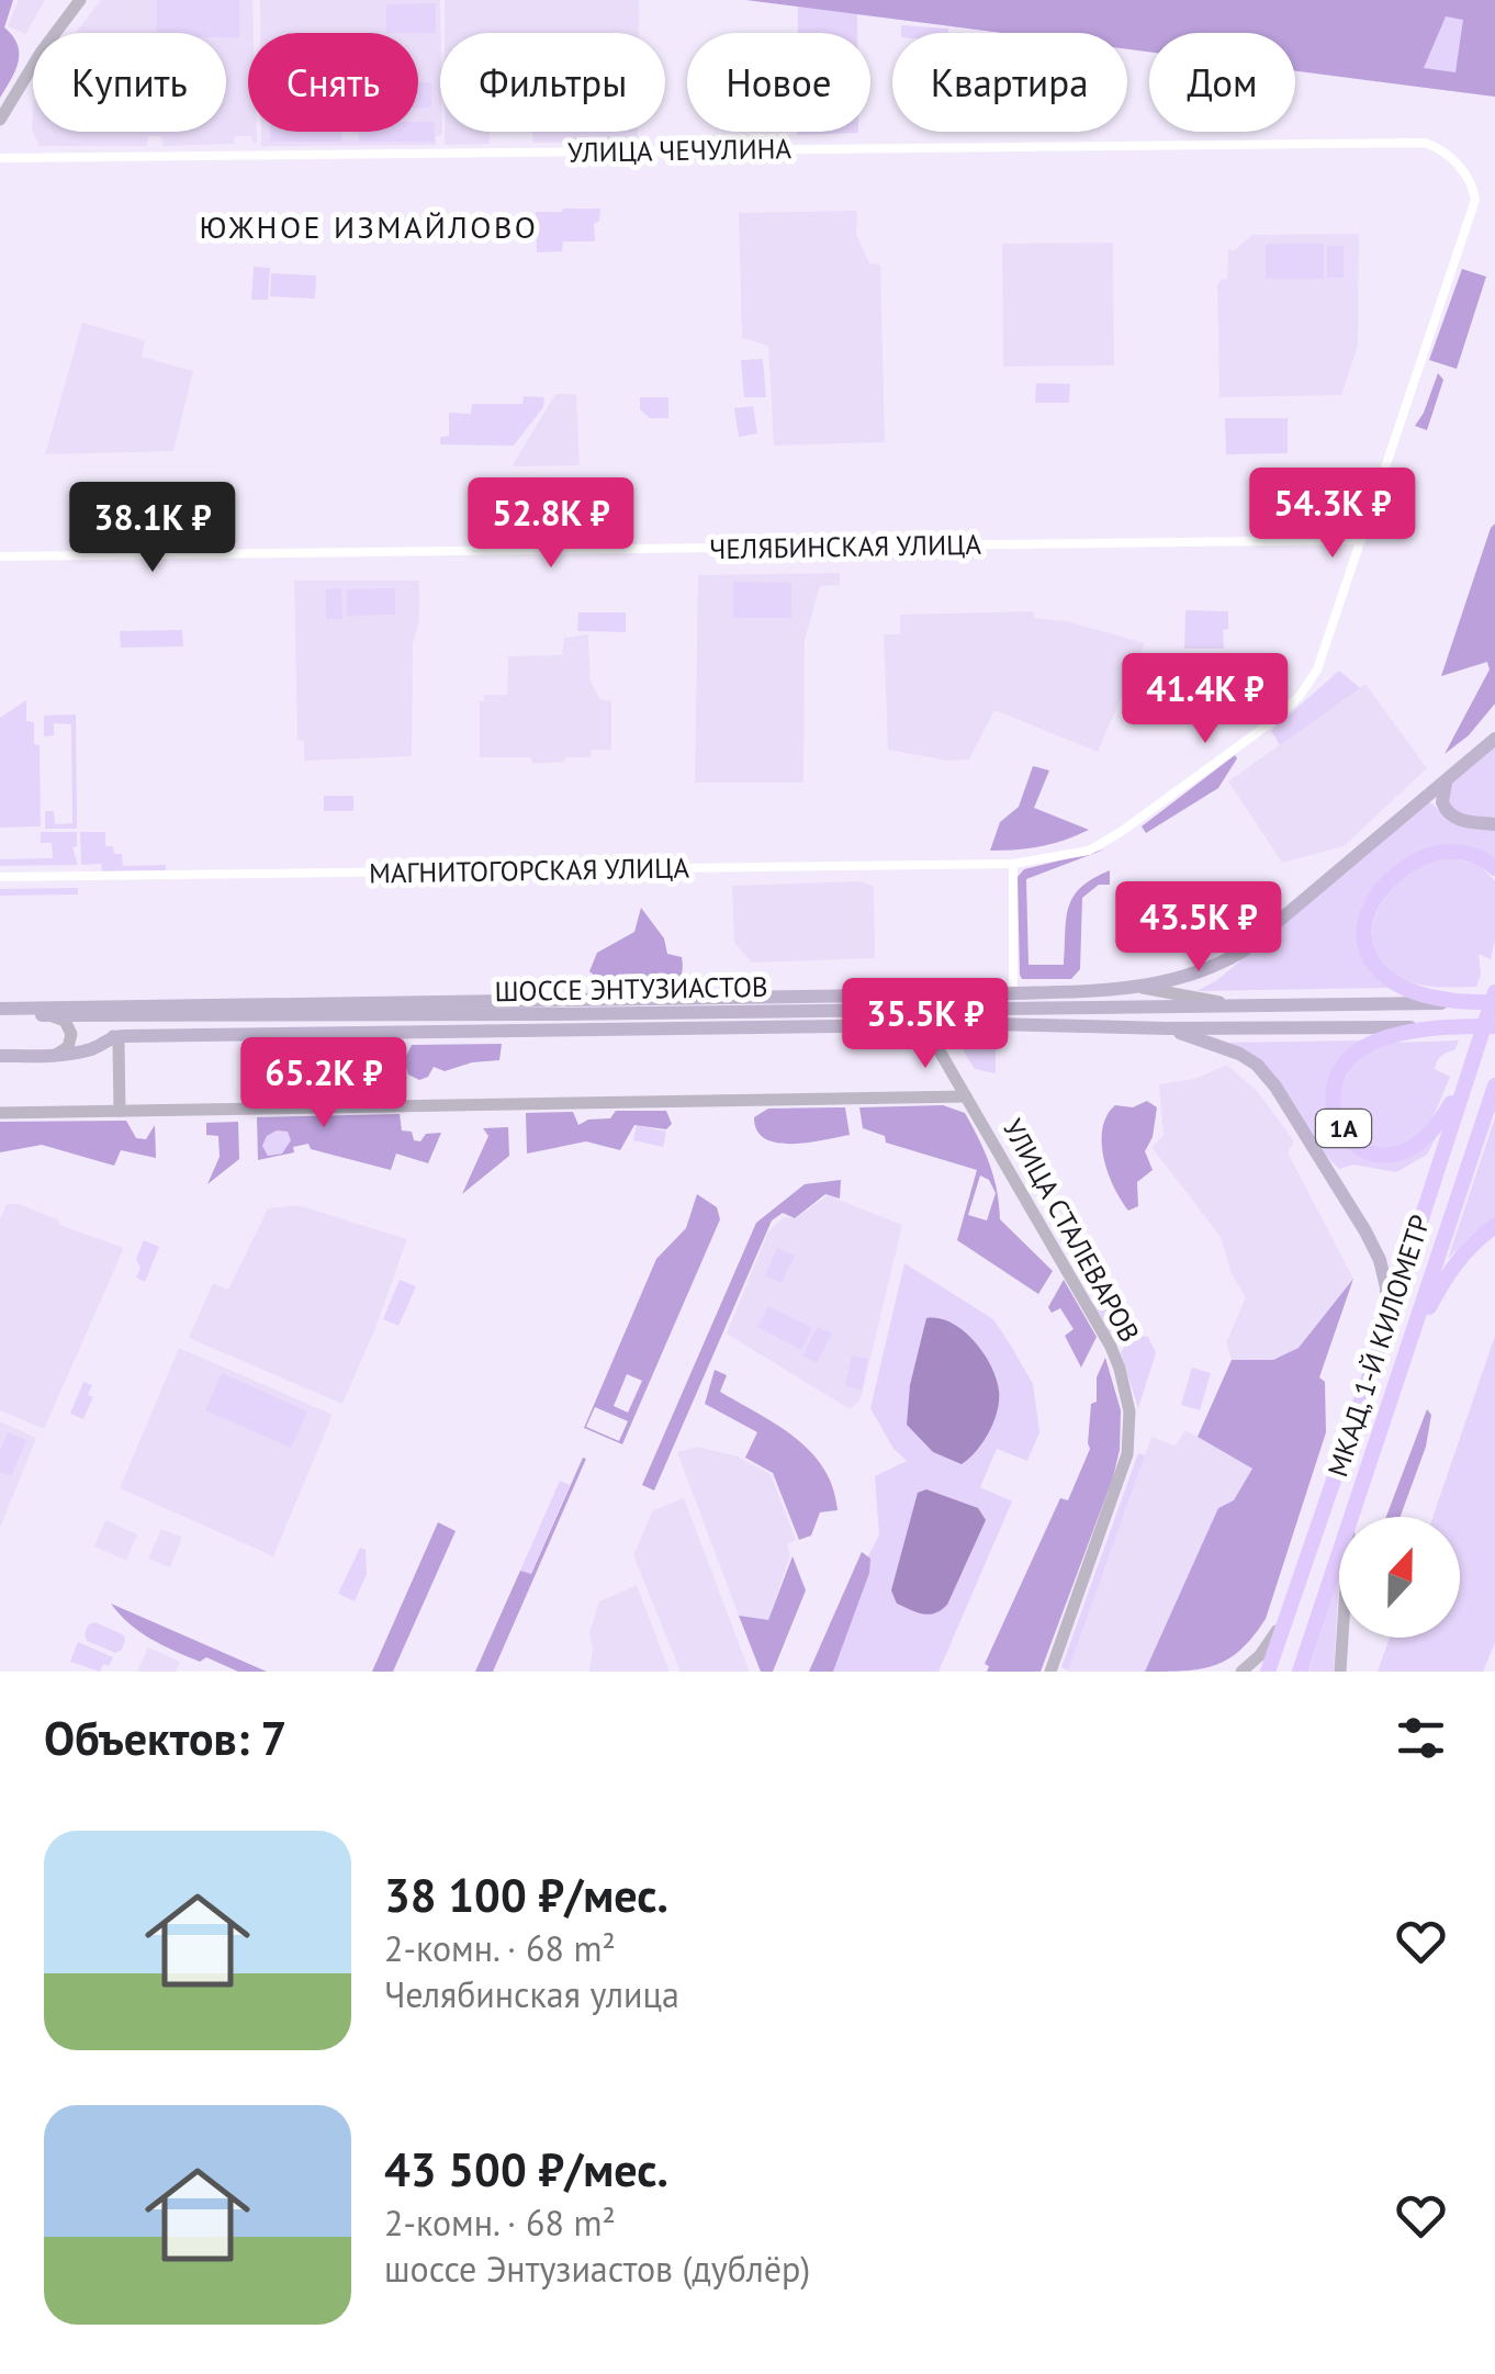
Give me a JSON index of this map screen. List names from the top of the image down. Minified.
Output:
{"streets":{"highway":["1A","МКАД, 1-Й КИЛОМЕТР"],"main road":["ШОССЕ ЭНТУЗИАСТОВ","УЛИЦА СТАЛЕВАРОВ"],"street":["УЛИЦА ЧЕЧУЛИНА","ЧЕЛЯБИНСКАЯ УЛИЦА","МАГНИТОГОРСКАЯ УЛИЦА"]},"crossings":[["УЛИЦА ЧЕЧУЛИНА","МАГНИТОГОРСКАЯ УЛИЦА"],["ЧЕЛЯБИНСКАЯ УЛИЦА","МАГНИТОГОРСКАЯ УЛИЦА"],["ШОССЕ ЭНТУЗИАСТОВ","1A"],["ШОССЕ ЭНТУЗИАСТОВ","УЛИЦА СТАЛЕВАРОВ"],["1A","МКАД, 1-Й КИЛОМЕТР"]],"districts":["ЮЖНОЕ ИЗМАЙЛОВО"],"north":"top","page":{"chip":["Купить","Снять","Фильтры","Новое","Квартира","Дом"],"price":["54.3K ₽","52.8K ₽","38.1K ₽","41.4K ₽","43.5K ₽","35.5K ₽","65.2K ₽"],"heading":"Объектов: 7","list":[{"name":"38 100 ₽/мес.","note":"2-комн. · 68 m² · Челябинская улица"},{"name":"43 500 ₽/мес.","note":"2-комн. · 68 m² · шоссе Энтузиастов (дублёр)"}]}}
